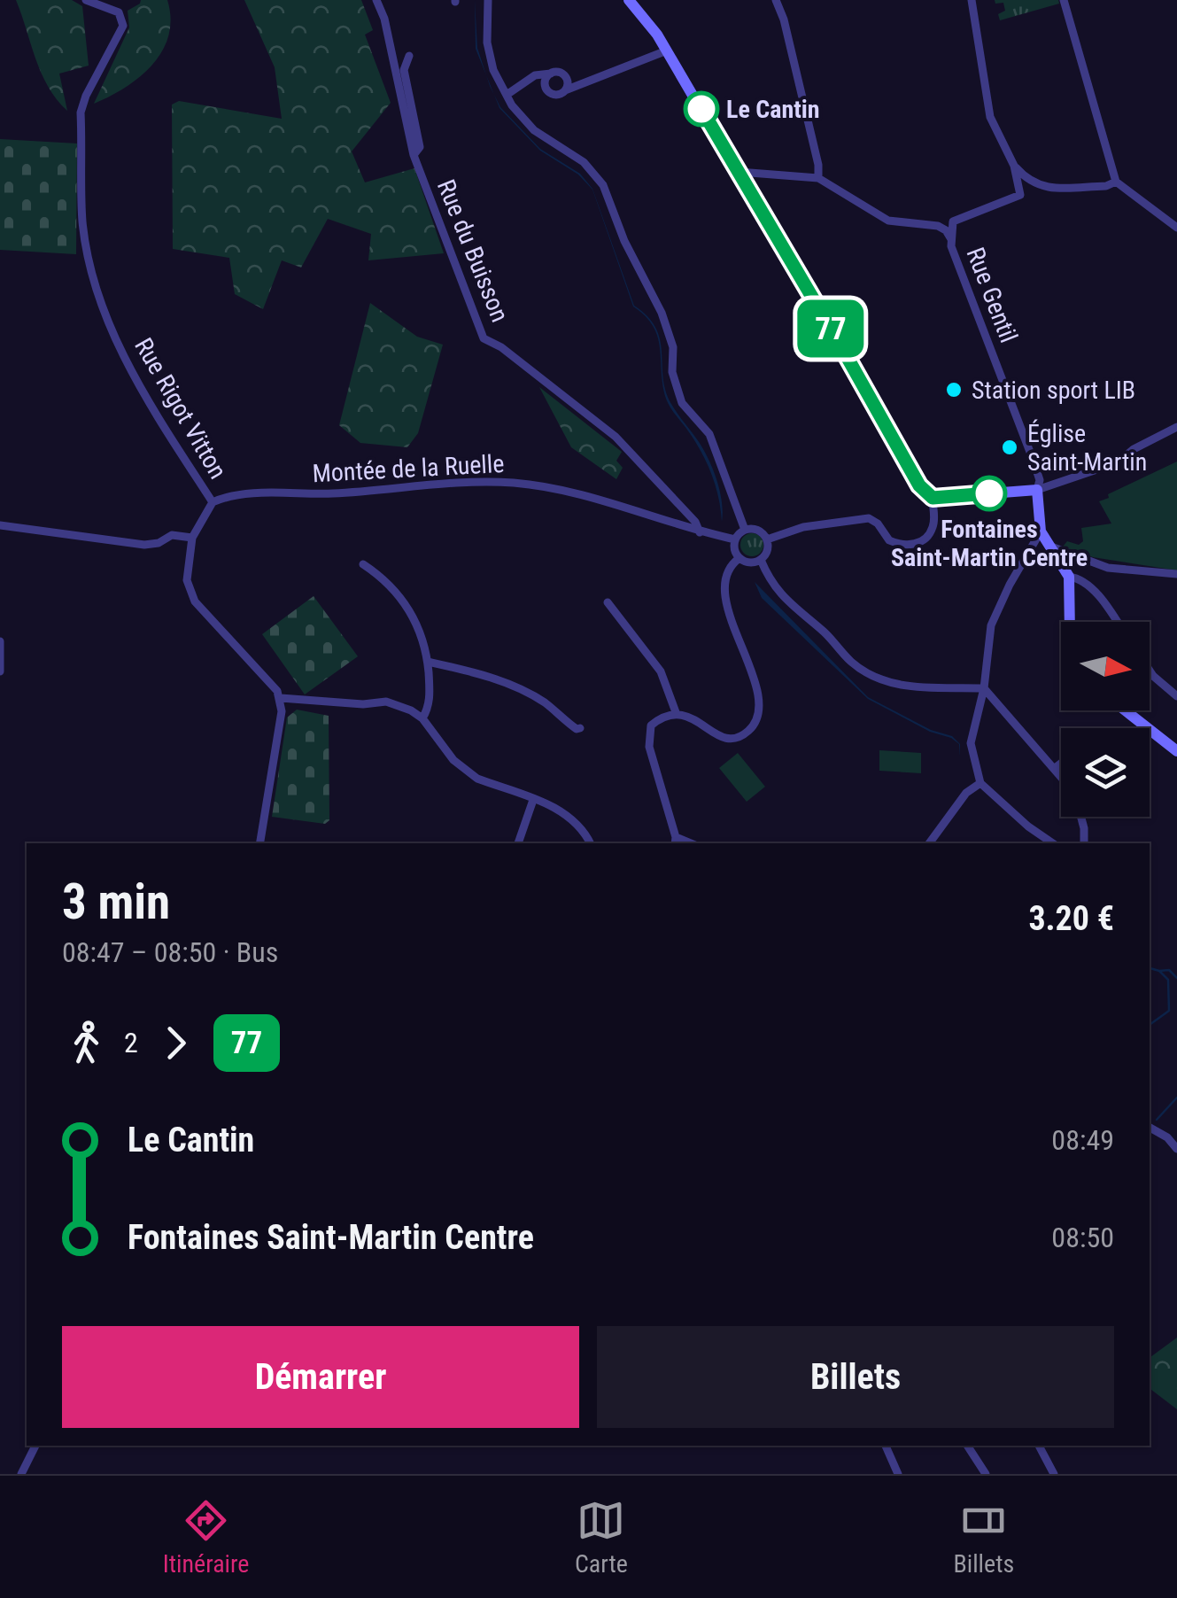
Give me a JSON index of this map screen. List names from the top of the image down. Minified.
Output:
{"streets":{"street":["Rue du Buisson","Rue Gentil","Rue Rigot Vitton","Montée de la Ruelle"]},"crossings":[["Rue du Buisson","Montée de la Ruelle"],["Rue Rigot Vitton","Montée de la Ruelle"]],"places":["Le Cantin","Station sport LIB","Église Saint-Martin","Fontaines Saint-Martin Centre"],"lines":["bus line 77"],"north":"right","page":{"on_map":"77","heading":["3 min","08:47 – 08:50 · Bus","3.20 €"],"legs":["2","77"],"list":[{"name":"Le Cantin","value":"08:49"},{"name":"Fontaines Saint-Martin Centre","value":"08:50"}],"buttons":["Démarrer","Billets"],"tabs":["Itinéraire","Carte","Billets"]}}
